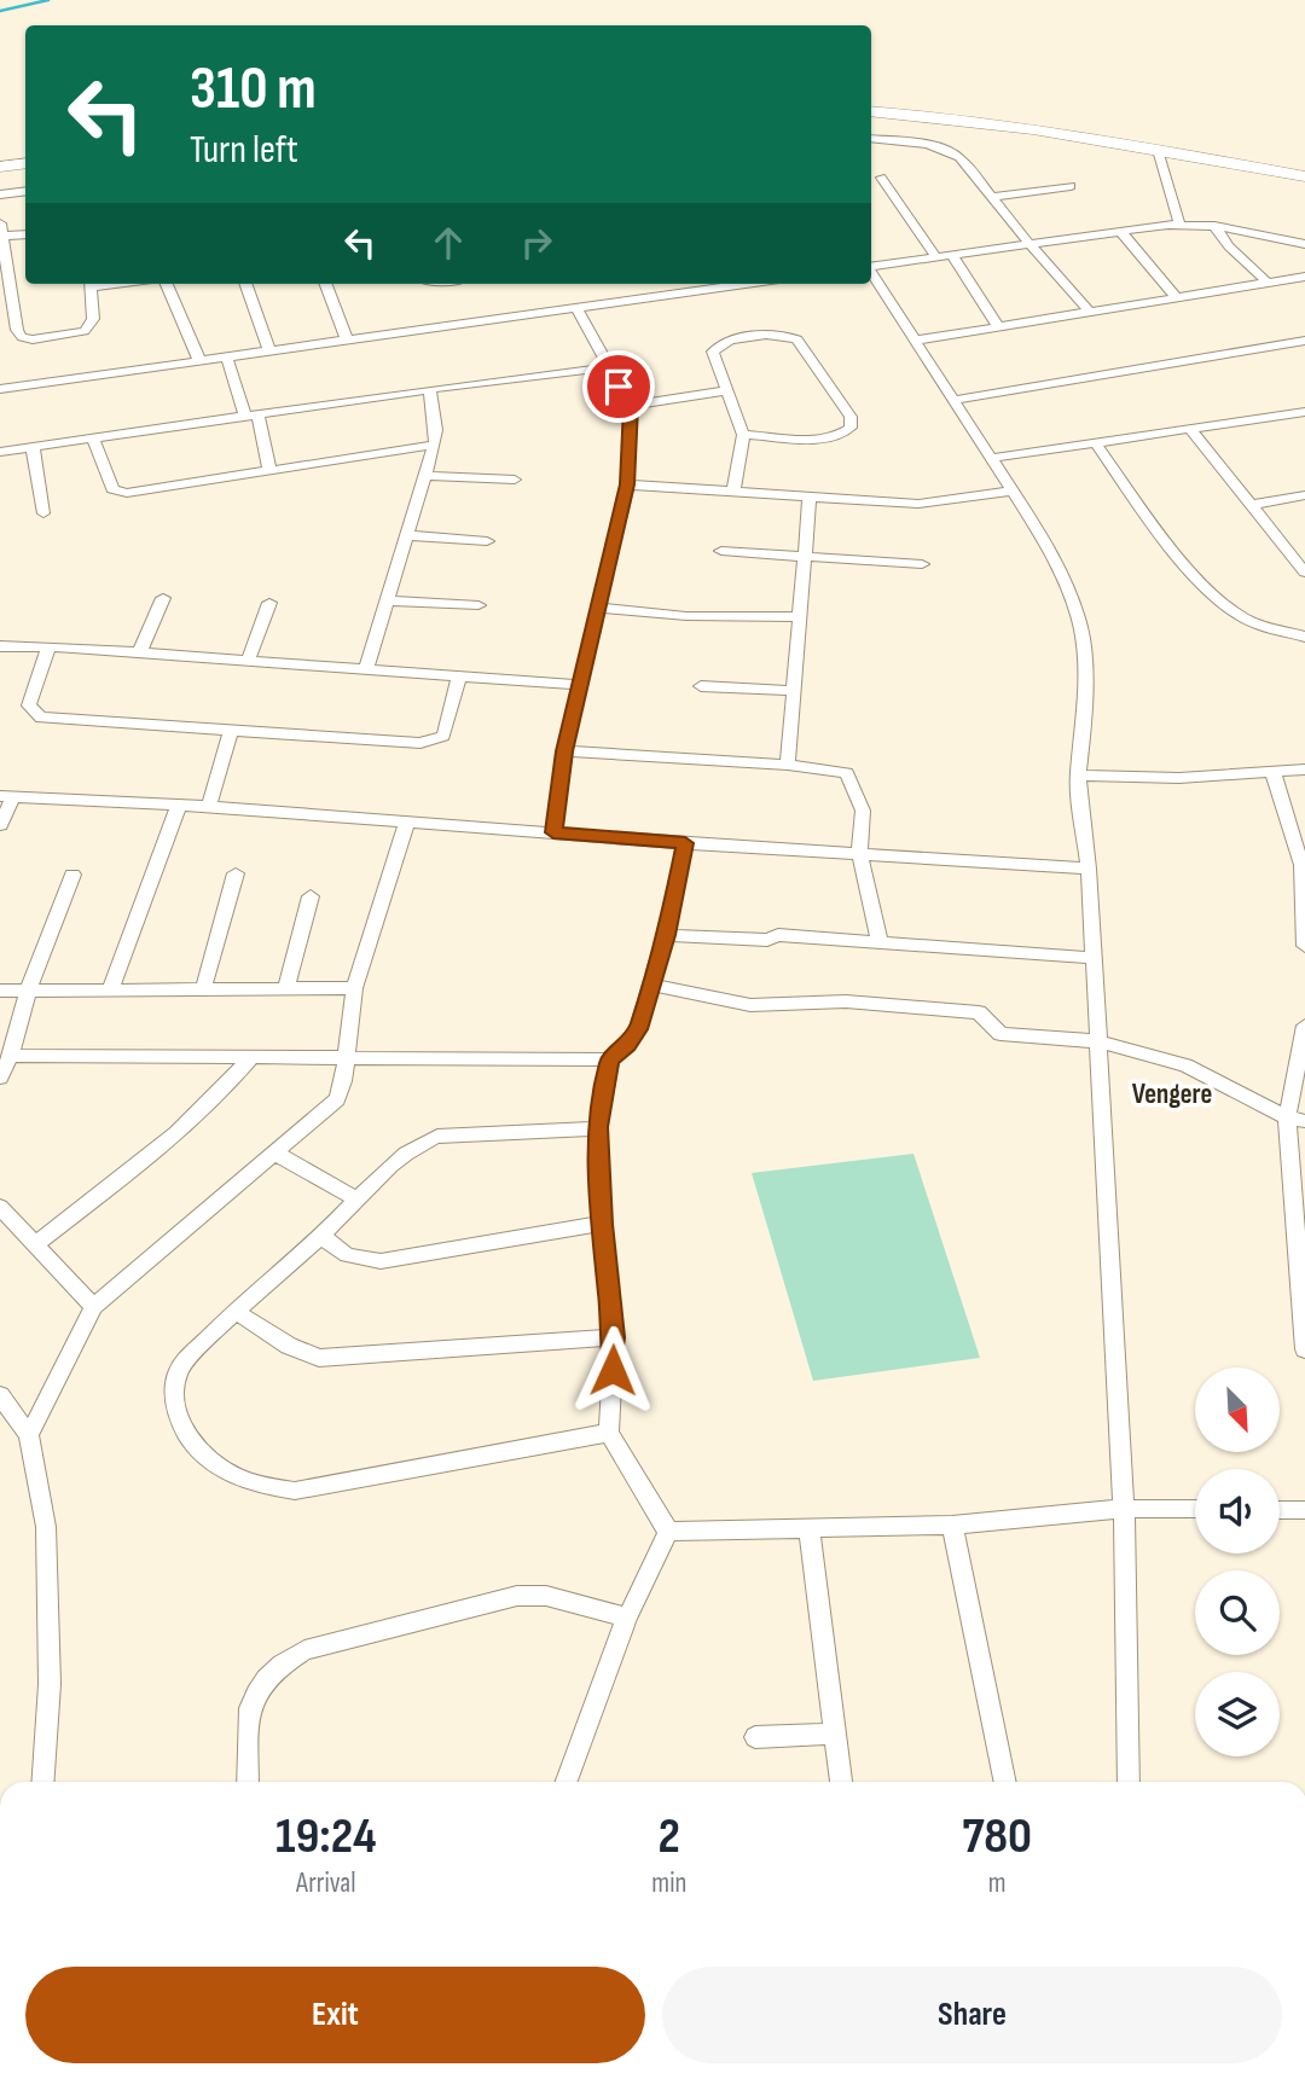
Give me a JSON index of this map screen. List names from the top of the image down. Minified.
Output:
{"districts":["Vengere"],"north":"bottom right","page":{"turn":["310 m","Turn left"],"eta":["19:24","Arrival","2","min","780","m"],"buttons":["Exit","Share"]}}
